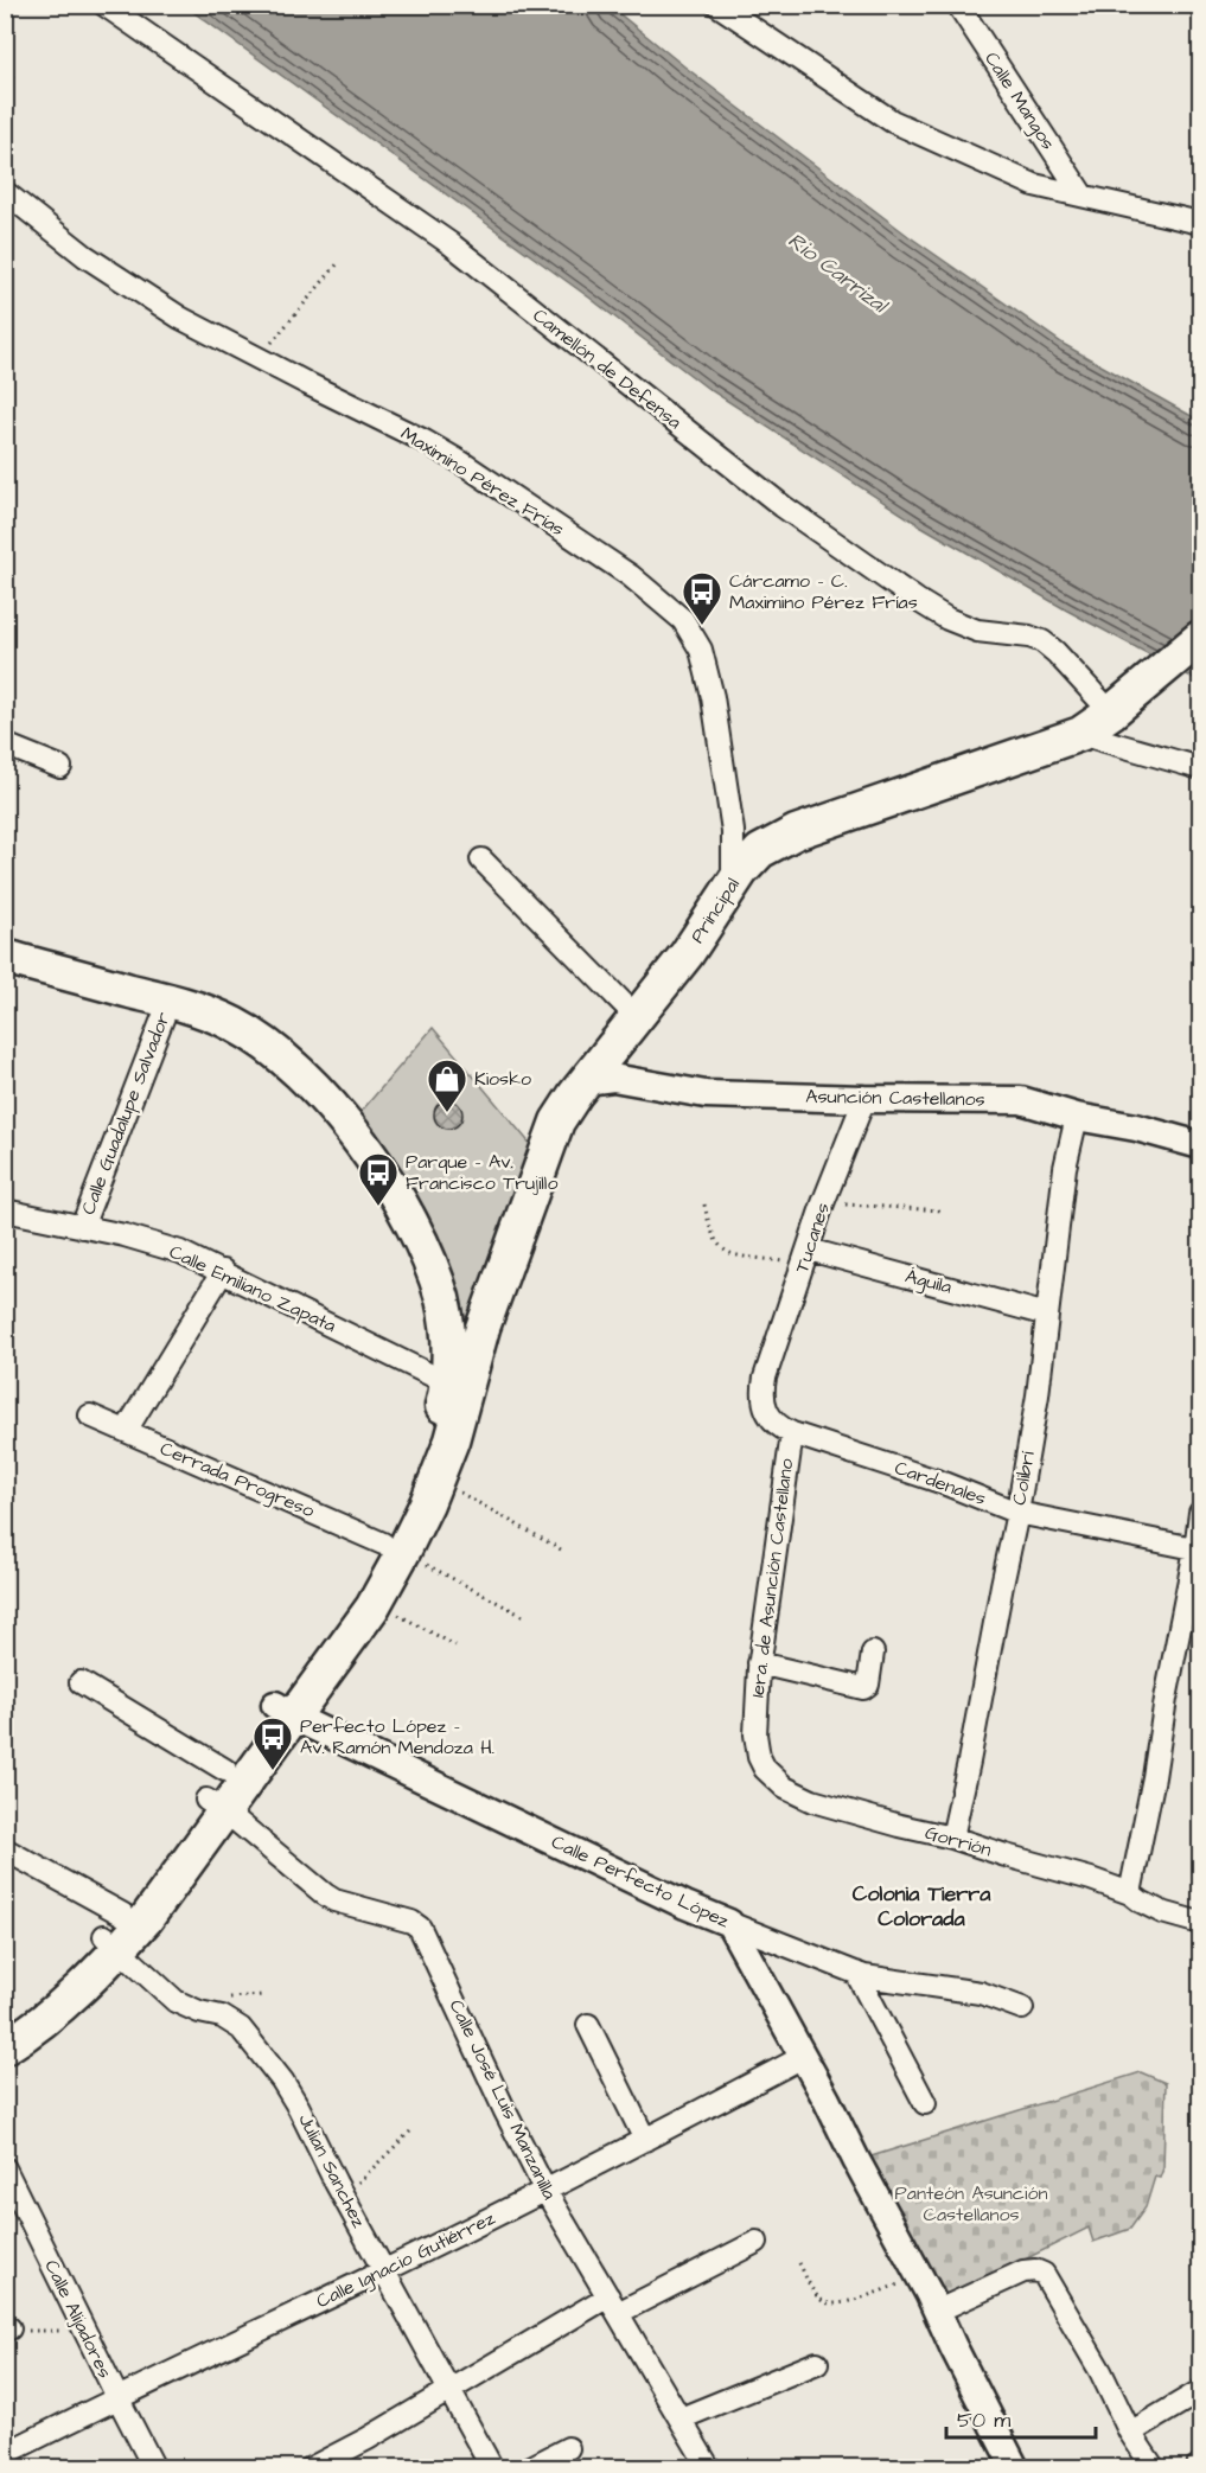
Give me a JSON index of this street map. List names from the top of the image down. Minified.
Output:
{"streets":{"main road":["Principal"],"street":["Calle Mangos","Camellón de Defensa","Maximino Pérez Frías","Asunción Castellanos","Calle Guadalupe Salvador","Tucanes","Águila","Calle Emiliano Zapata","Colibrí","Cerrada Progreso","Cardenales","1era. de Asunción Castellano","Gorrión","Calle Perfecto López","Calle José Luis Manzanilla","Julian Sanchez","Calle Ignacio Gutiérrez","Calle Alijadores"]},"crossings":[["Camellón de Defensa","Principal"],["Maximino Pérez Frías","Principal"],["Principal","Asunción Castellanos"],["Principal","Cerrada Progreso"],["Asunción Castellanos","Tucanes"],["Asunción Castellanos","Colibrí"],["Calle Guadalupe Salvador","Calle Emiliano Zapata"],["Tucanes","Águila"],["Tucanes","Cardenales"],["Águila","Colibrí"],["Colibrí","Cardenales"],["Colibrí","Gorrión"],["Cardenales","1era. de Asunción Castellano"],["1era. de Asunción Castellano","Gorrión"],["Calle José Luis Manzanilla","Calle Ignacio Gutiérrez"],["Julian Sanchez","Calle Ignacio Gutiérrez"],["Calle Ignacio Gutiérrez","Calle Alijadores"]],"districts":["Colonia Tierra Colorada"],"water":["Rio Carrizal"],"parks":["Panteón Asunción Castellanos"],"places":{"bus stop":["Cárcamo - C. Maximino Pérez Frías","Parque - Av. Francisco Trujillo","Perfecto López - Av. Ramón Mendoza H."],"shop":["Kiosko"]},"scale_bar":"50 m"}
